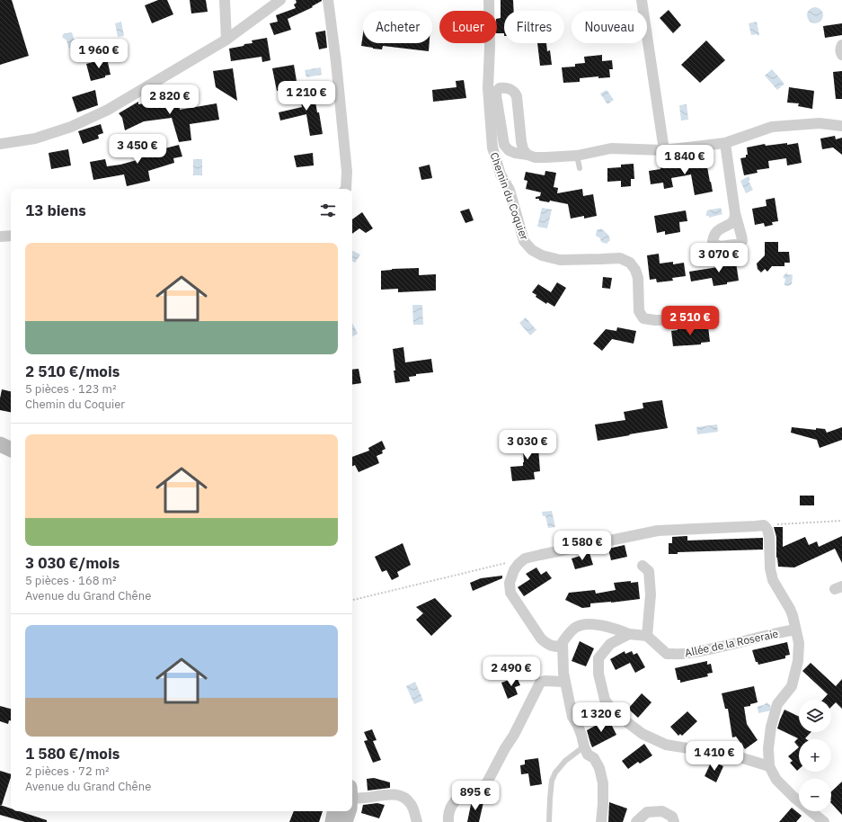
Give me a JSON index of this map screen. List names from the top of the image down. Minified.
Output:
{"streets":{"street":["Chemin du Coquier","Allée de la Roseraie"]},"page":{"chip":["Acheter","Louer","Filtres","Nouveau"],"price":["1 960 €","1 210 €","2 820 €","3 450 €","1 840 €","3 070 €","2 510 €","3 030 €","1 580 €","2 490 €","1 320 €","1 410 €","895 €"],"heading":"13 biens","list":[{"name":"2 510 €/mois","note":"5 pièces · 123 m² · Chemin du Coquier"},{"name":"3 030 €/mois","note":"5 pièces · 168 m² · Avenue du Grand Chêne"},{"name":"1 580 €/mois","note":"2 pièces · 72 m² · Avenue du Grand Chêne"}],"map_buttons":["+","−"]}}
